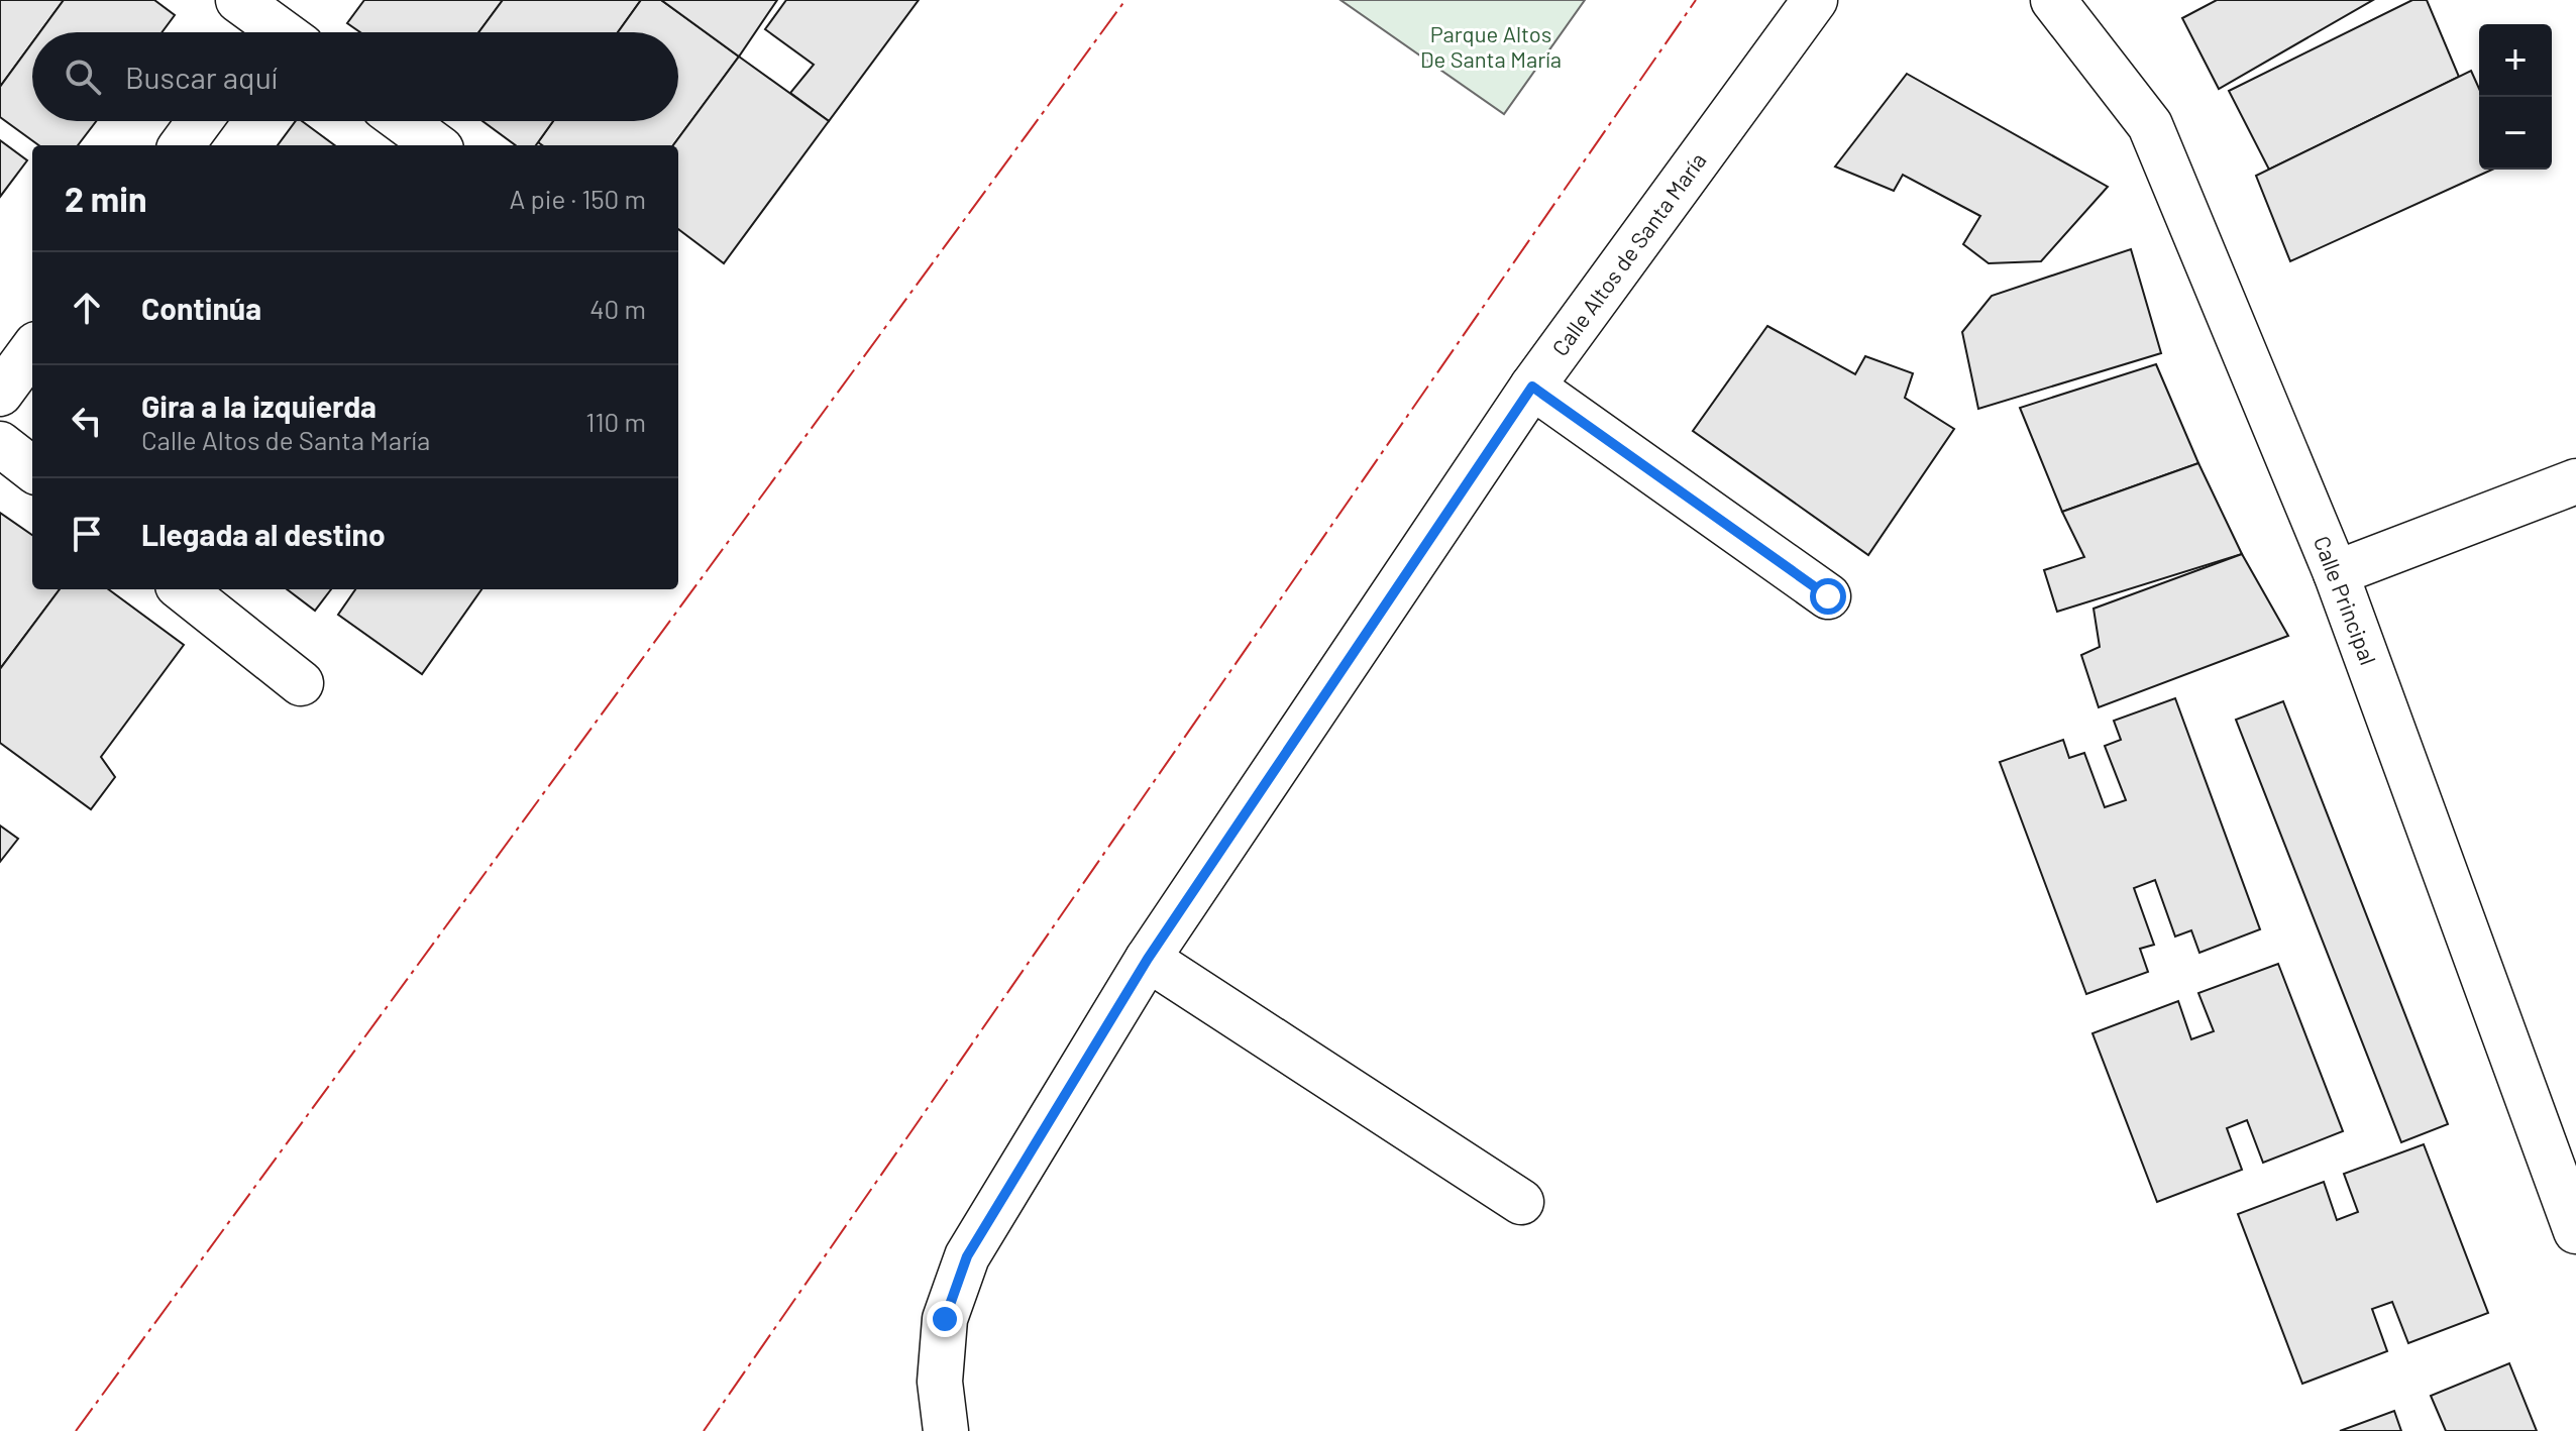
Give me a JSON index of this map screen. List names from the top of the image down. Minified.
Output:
{"streets":{"street":["Calle Altos de Santa María","Calle Principal"]},"parks":["Parque Altos De Santa María"],"page":{"map_buttons":["+","−"],"search":"Buscar aquí","heading":["2 min","A pie · 150 m"],"list":[["Continúa","40 m"],["Gira a la izquierda","Calle Altos de Santa María","110 m"],"Llegada al destino"]}}
